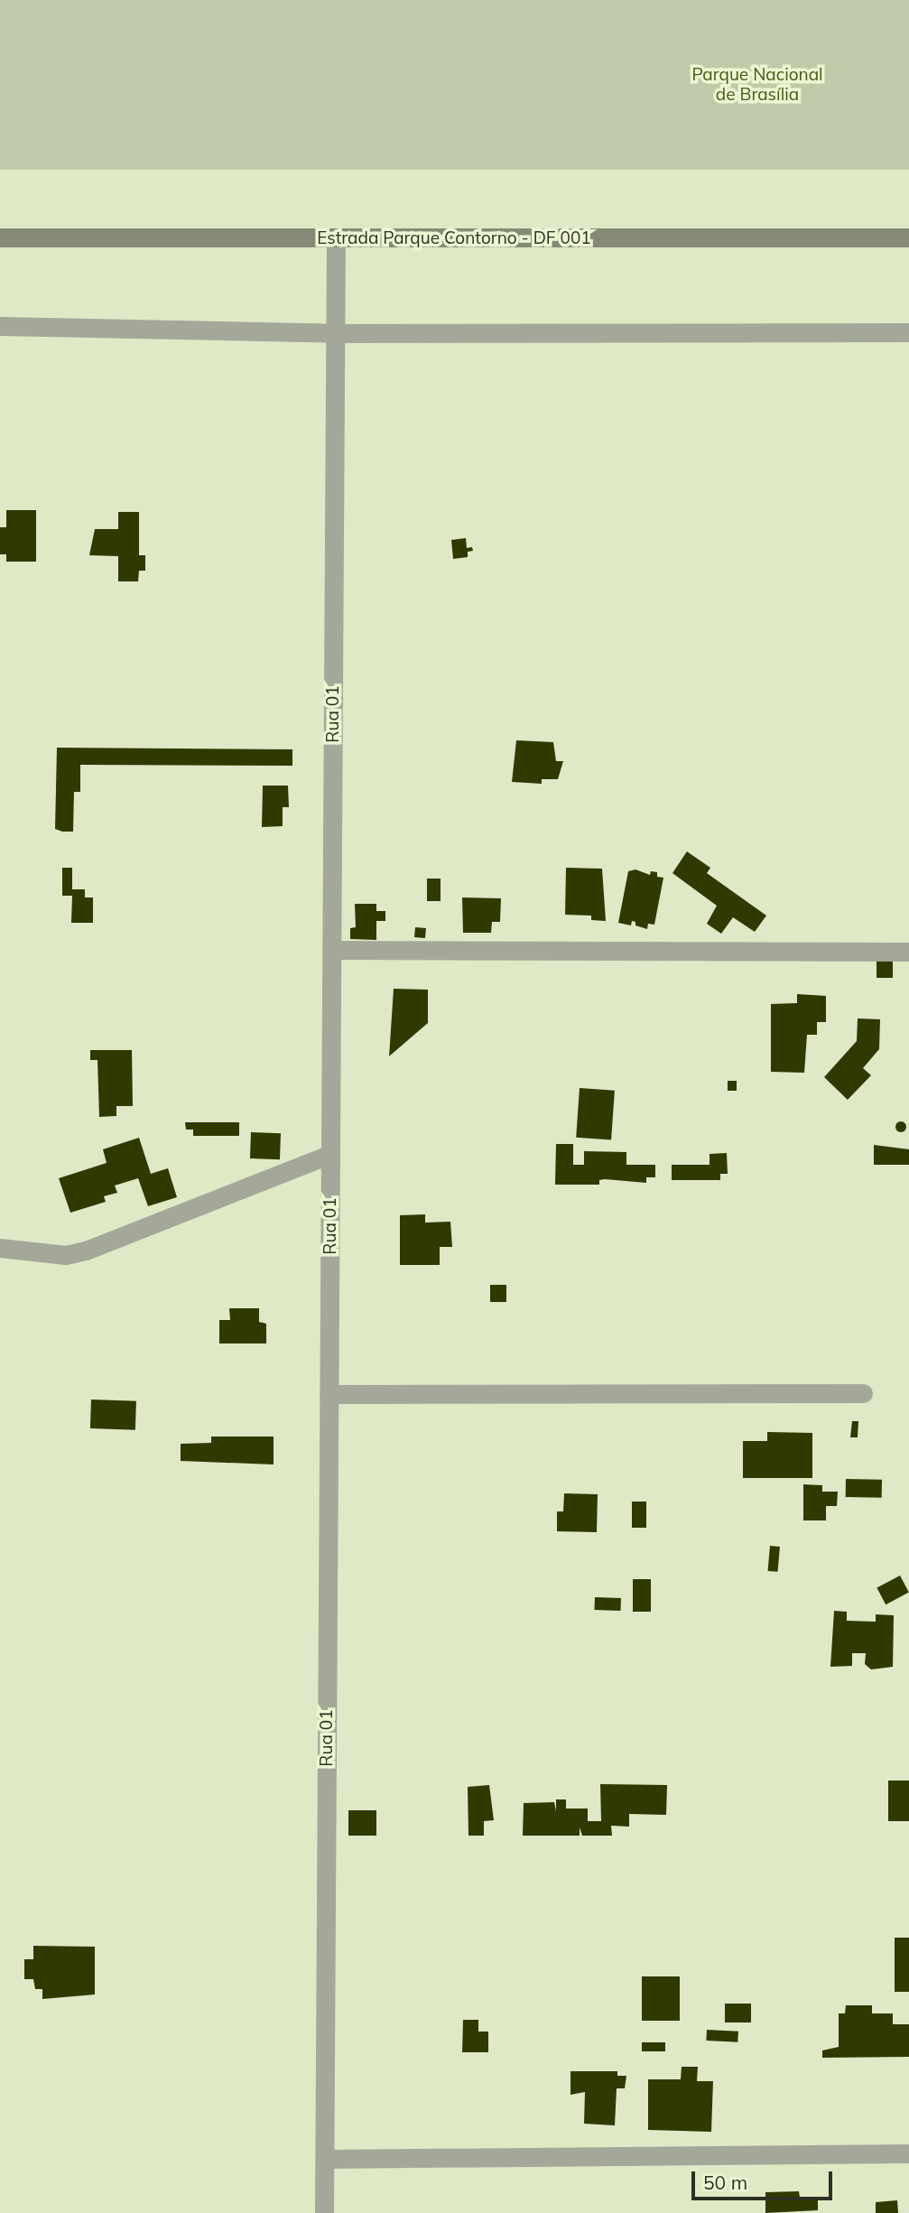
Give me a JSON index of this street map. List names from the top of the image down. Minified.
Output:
{"streets":{"main road":["Estrada Parque Contorno - DF 001"],"street":["Rua 01"]},"crossings":[["Estrada Parque Contorno - DF 001","Rua 01"]],"parks":["Parque Nacional de Brasília"],"scale_bar":"50 m"}
